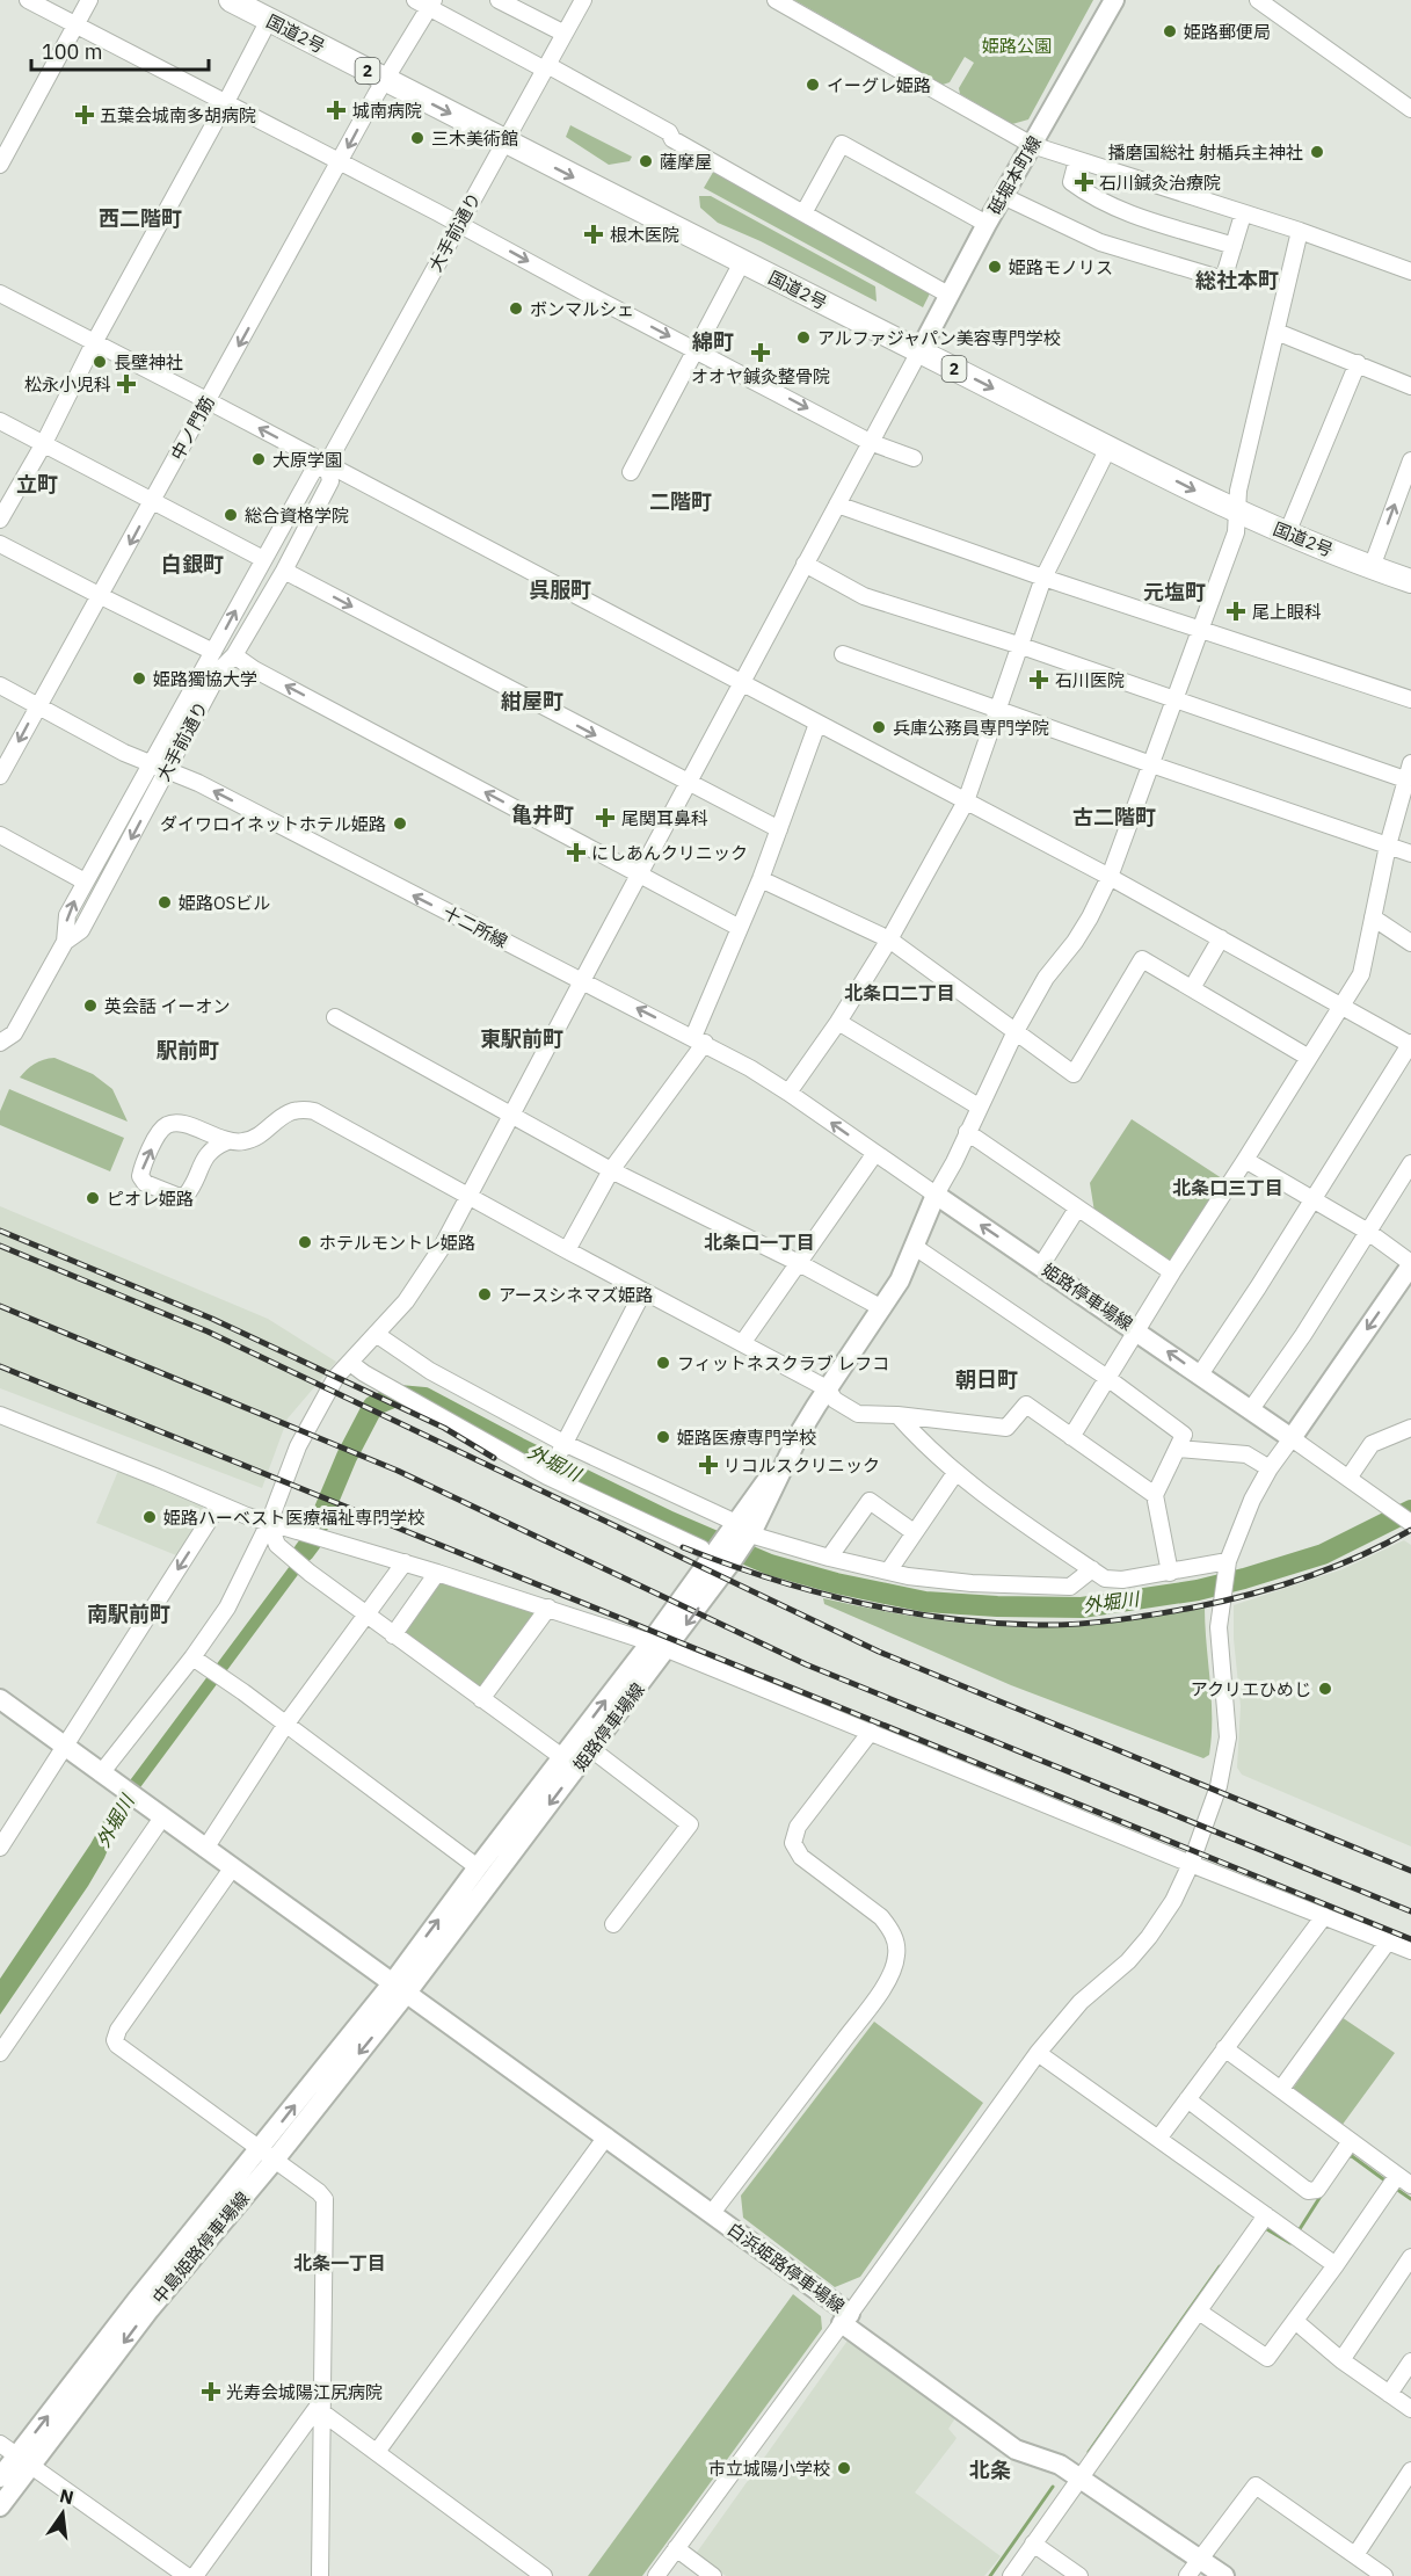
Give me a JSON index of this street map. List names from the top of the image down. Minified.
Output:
{"streets":{"highway":["国道2号","2"],"main road":["砥堀本町線","姫路停車場線","中島姫路停車場線","白浜姫路停車場線"],"street":["大手前通り","中ノ門筋","十二所線"]},"crossings":[["国道2号","砥堀本町線"],["国道2号","大手前通り"],["国道2号","中ノ門筋"],["大手前通り","十二所線"],["中ノ門筋","十二所線"],["十二所線","姫路停車場線"],["姫路停車場線","中島姫路停車場線"],["姫路停車場線","白浜姫路停車場線"],["中島姫路停車場線","白浜姫路停車場線"]],"one_way":["国道2号"],"districts":["西二階町","総社本町","綿町","立町","二階町","白銀町","呉服町","元塩町","紺屋町","亀井町","古二階町","北条口二丁目","東駅前町","駅前町","北条口三丁目","北条口一丁目","朝日町","南駅前町","北条一丁目","北条"],"water":["外堀川"],"parks":["姫路公園"],"places":{"other":["姫路郵便局","イーグレ姫路","三木美術館","播磨国総社 射楯兵主神社","薩摩屋","姫路モノリス","ボンマルシェ","アルファジャパン美容専門学校","長壁神社","大原学園","総合資格学院","姫路獨協大学","兵庫公務員専門学院","ダイワロイネットホテル姫路","姫路OSビル","英会話 イーオン","ピオレ姫路","ホテルモントレ姫路","アースシネマズ姫路","フィットネスクラブ レフコ","姫路医療専門学校","姫路ハーベスト医療福祉専門学校","アクリエひめじ","市立城陽小学校"],"health":["城南病院","五葉会城南多胡病院","石川鍼灸治療院","根木医院","オオヤ鍼灸整骨院","松永小児科","尾上眼科","石川医院","尾関耳鼻科","にしあんクリニック","リコルスクリニック","光寿会城陽江尻病院"]},"scale_bar":"100 m","north":"top"}
